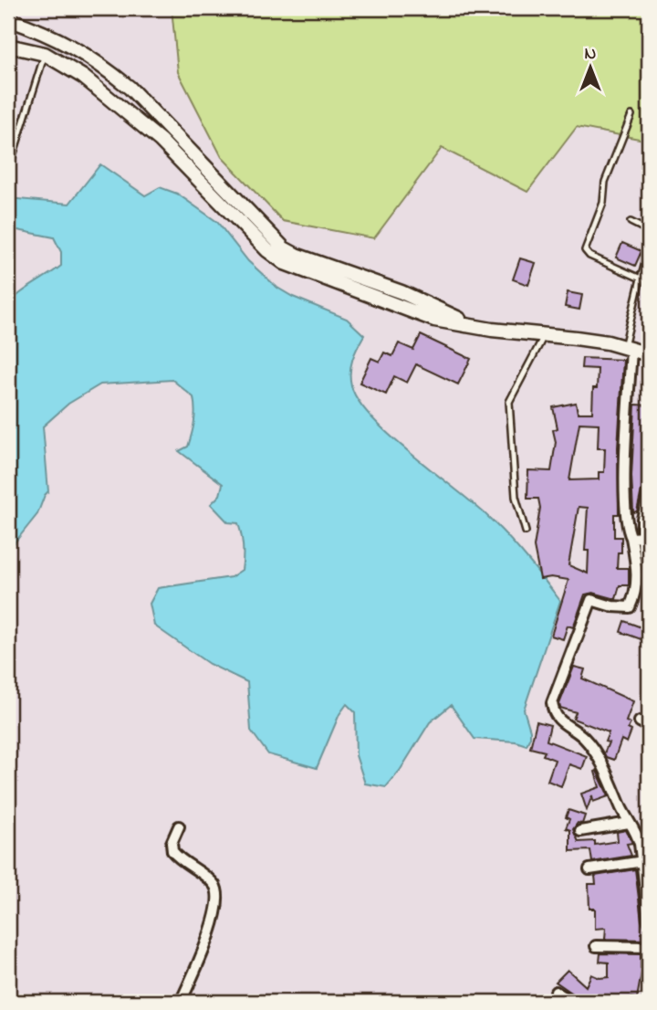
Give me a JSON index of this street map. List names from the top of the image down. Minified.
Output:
{"north":"top"}
